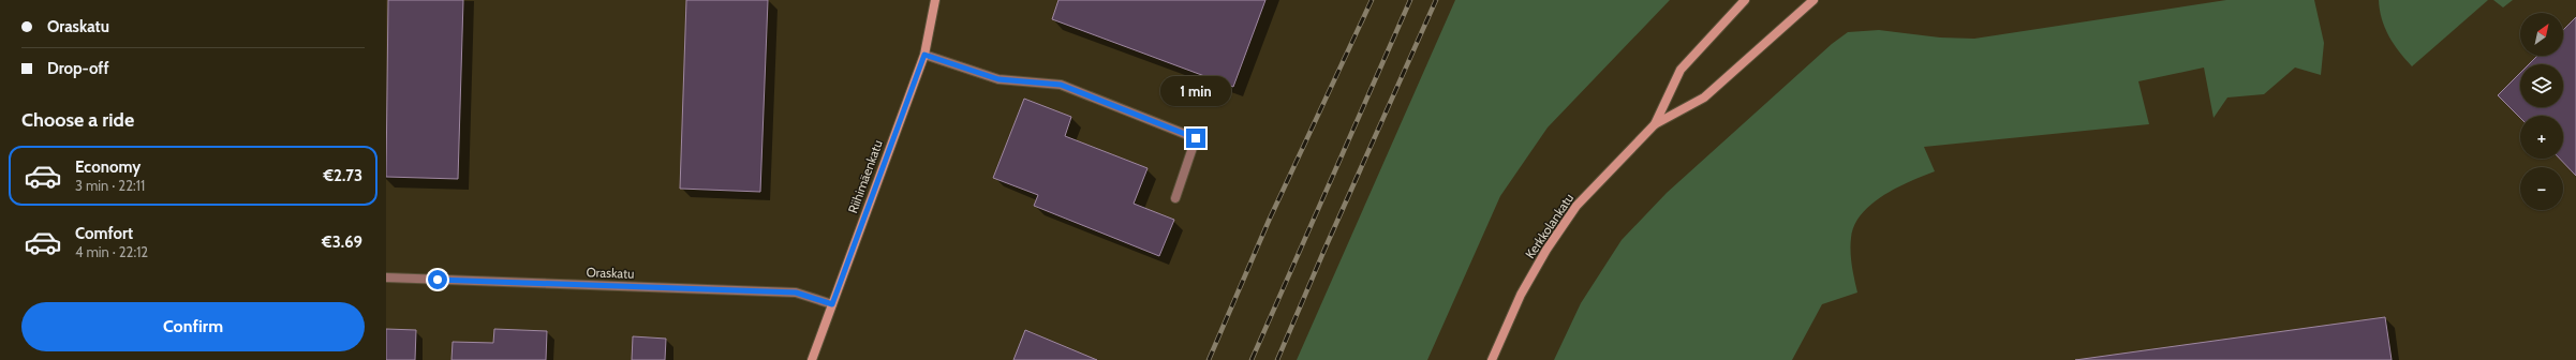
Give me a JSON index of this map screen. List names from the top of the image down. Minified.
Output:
{"streets":{"main road":["Riihimäenkatu","Kerkkolankatu"],"street":["Oraskatu"]},"crossings":[["Riihimäenkatu","Oraskatu"]],"north":"top right","page":{"banner":["Oraskatu","Drop-off"],"map_buttons":["+","−"],"bubble":"1 min","heading":"Choose a ride","list":[{"name":"Economy","note":"3 min · 22:11","value":"€2.73"},{"name":"Comfort","note":"4 min · 22:12","value":"€3.69"}],"buttons":"Confirm"}}
